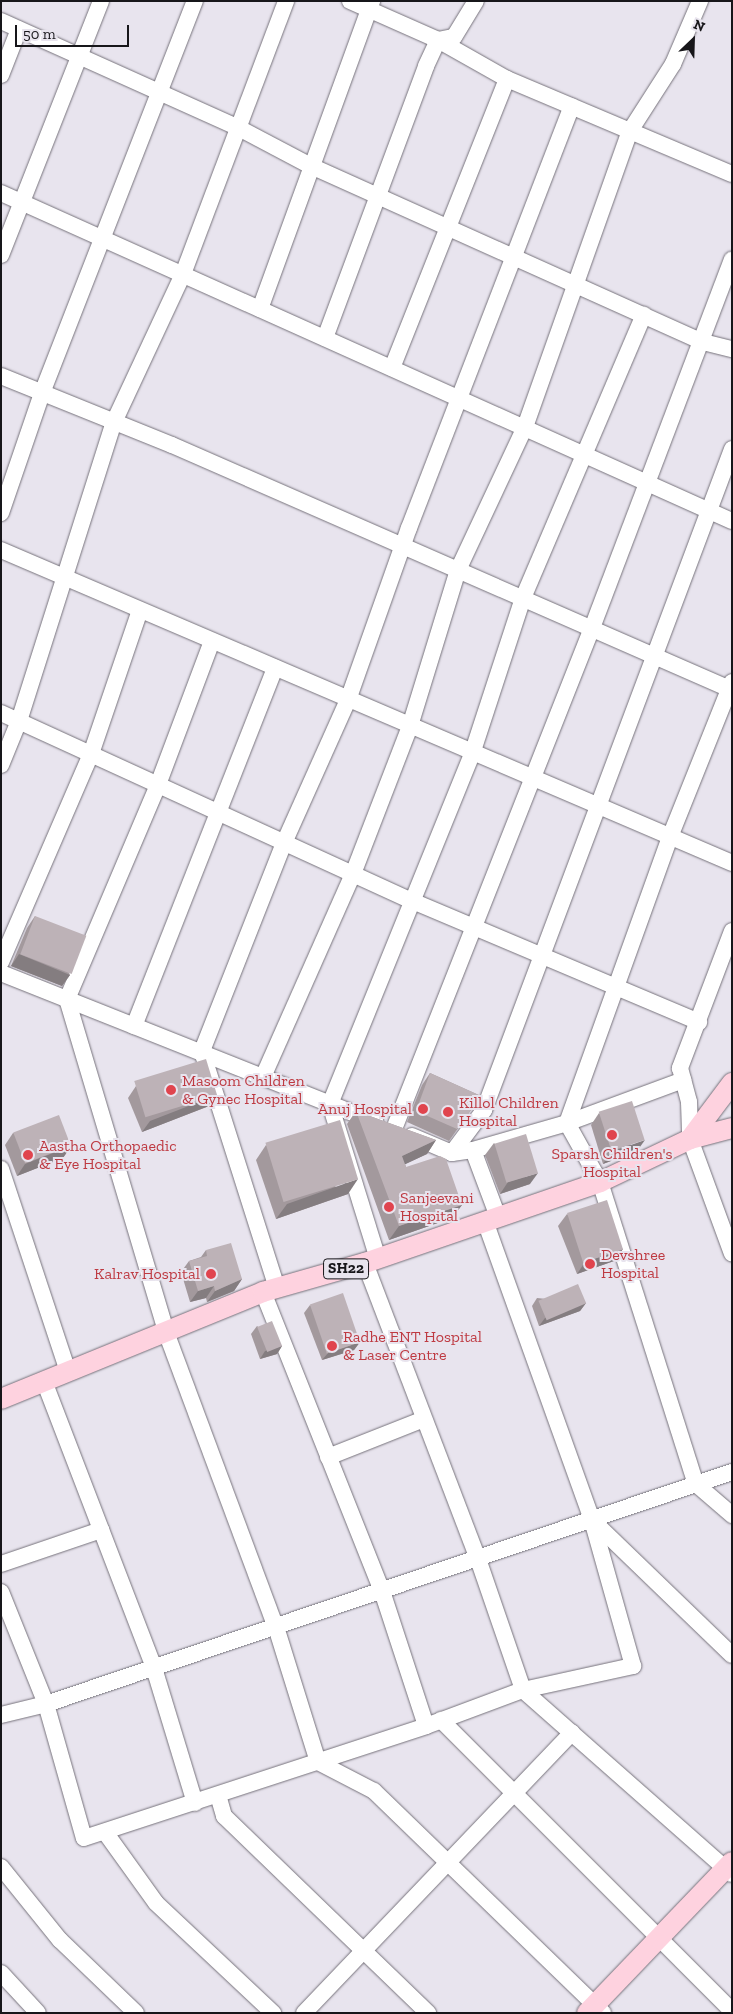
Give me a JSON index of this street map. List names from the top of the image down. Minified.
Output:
{"streets":{"main road":["SH22"]},"places":["Masoom Children & Gynec Hospital","Anuj Hospital","Killol Children Hospital","Sparsh Children's Hospital","Aastha Orthopaedic & Eye Hospital","Sanjeevani Hospital","Devshree Hospital","Kalrav Hospital","Radhe ENT Hospital & Laser Centre"],"scale_bar":"50 m","north":"top right"}
